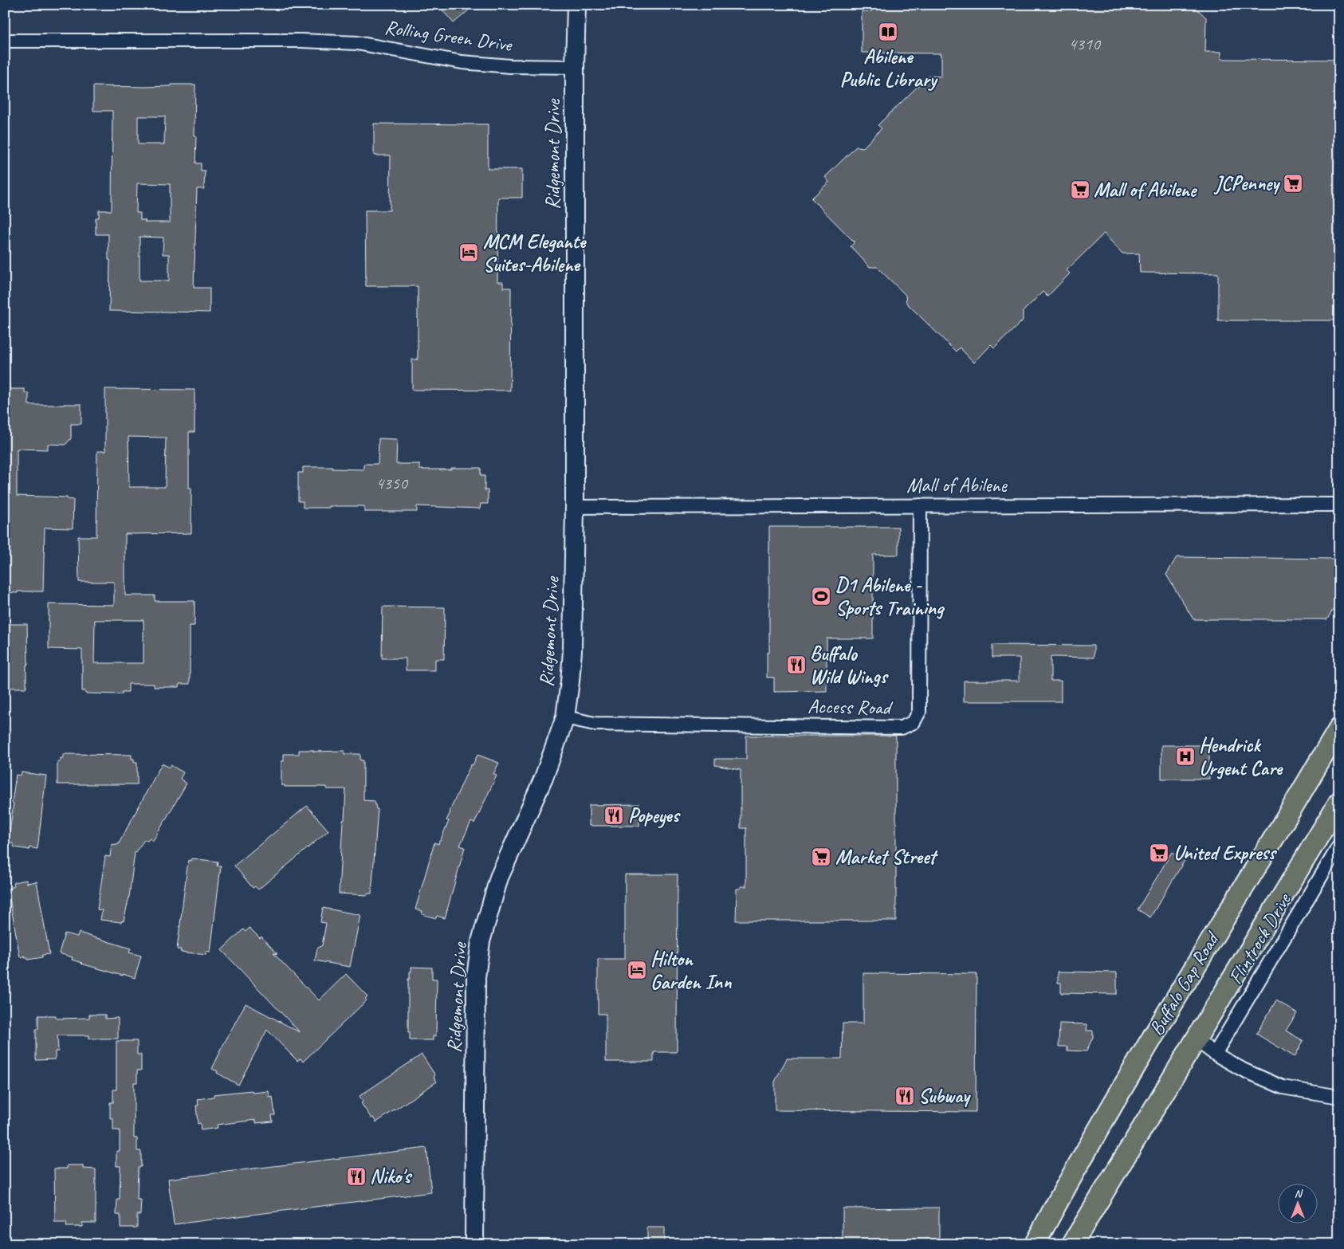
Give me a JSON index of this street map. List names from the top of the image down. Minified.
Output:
{"streets":{"main road":["Buffalo Gap Road"],"street":["Rolling Green Drive","Ridgemont Drive","Mall of Abilene","Access Road","Flintrock Drive"]},"crossings":[["Rolling Green Drive","Ridgemont Drive"],["Ridgemont Drive","Mall of Abilene"],["Ridgemont Drive","Access Road"],["Mall of Abilene","Access Road"]],"places":{"library":["Abilene Public Library"],"supermarket":["JCPenney","Mall of Abilene","United Express","Market Street"],"hotel":["MCM Elegante Suites-Abilene","Hilton Garden Inn"],"sports":["D1 Abilene - Sports Training"],"restaurant":["Buffalo Wild Wings","Popeyes","Subway","Niko's"],"hospital":["Hendrick Urgent Care"]},"house_numbers":["4310","4350"],"north":"top"}
